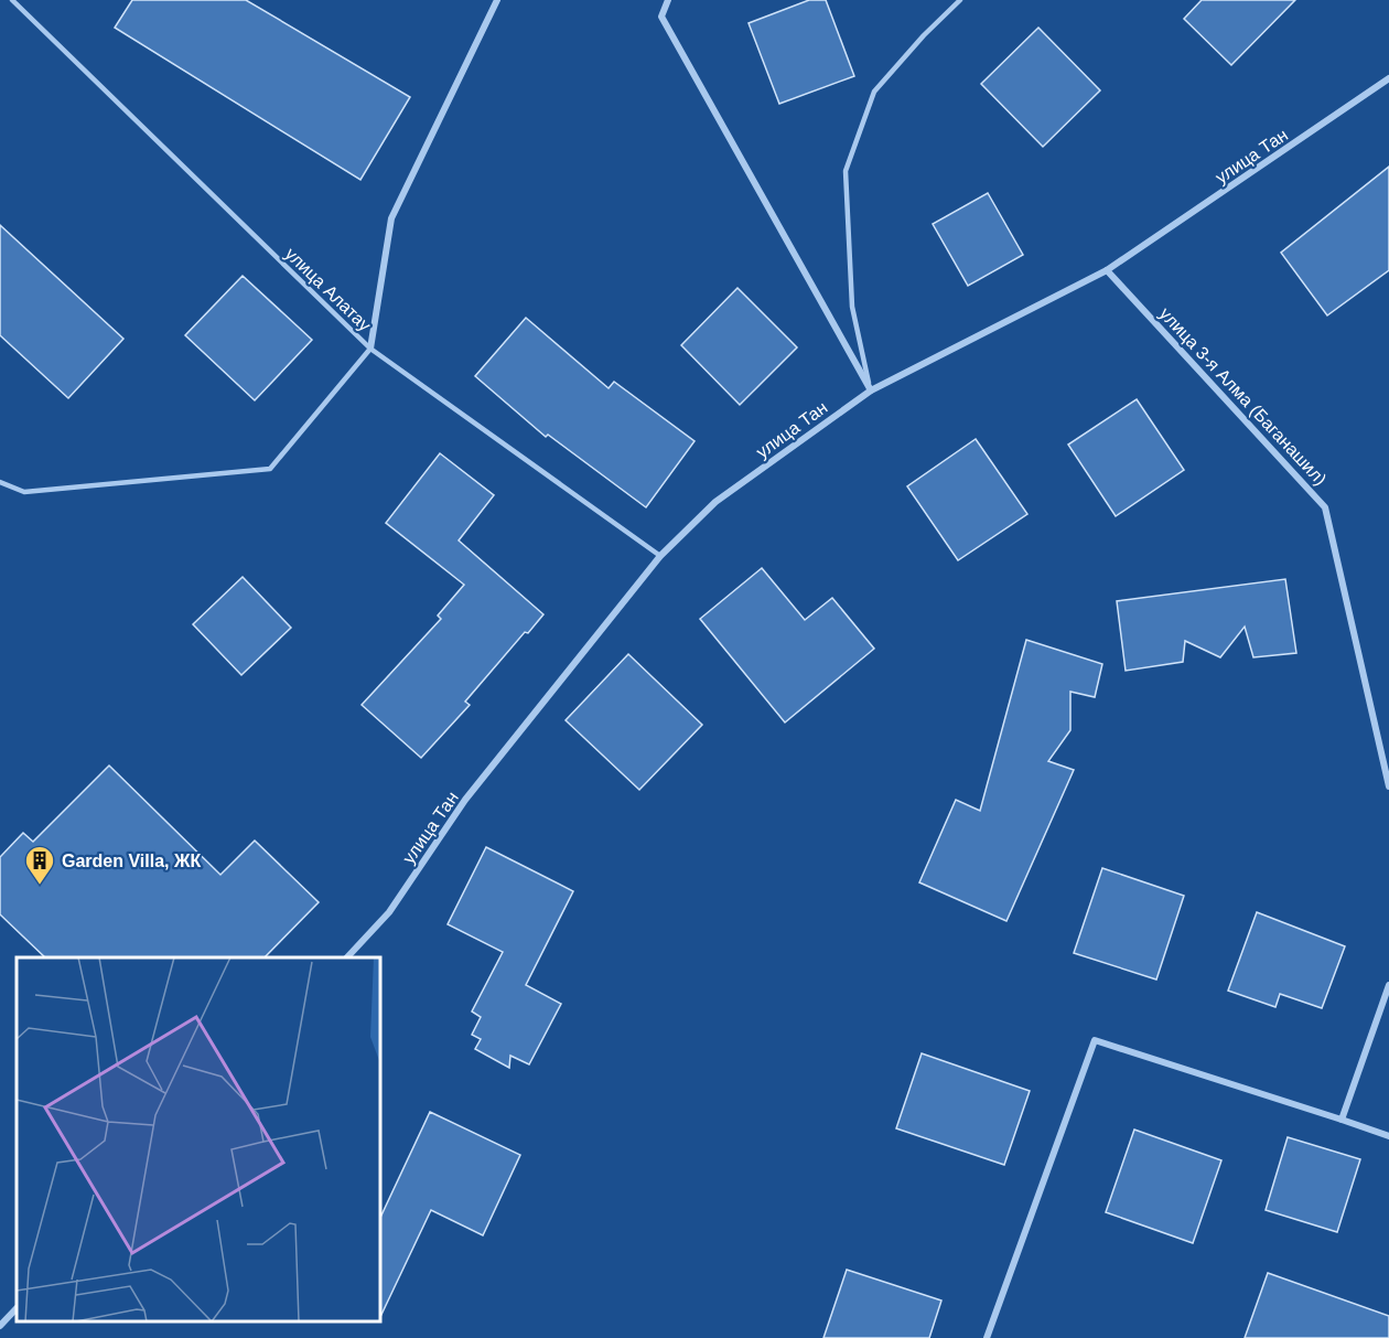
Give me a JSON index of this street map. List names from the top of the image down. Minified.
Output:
{"streets":{"street":["улица Тан","улица 3-я Алма (Баганашил)"],"lane":["улица Алатау"]},"crossings":[["улица Тан","улица Алатау"],["улица Тан","улица 3-я Алма (Баганашил)"]],"places":{"building":["Garden Villa, ЖК"]}}
